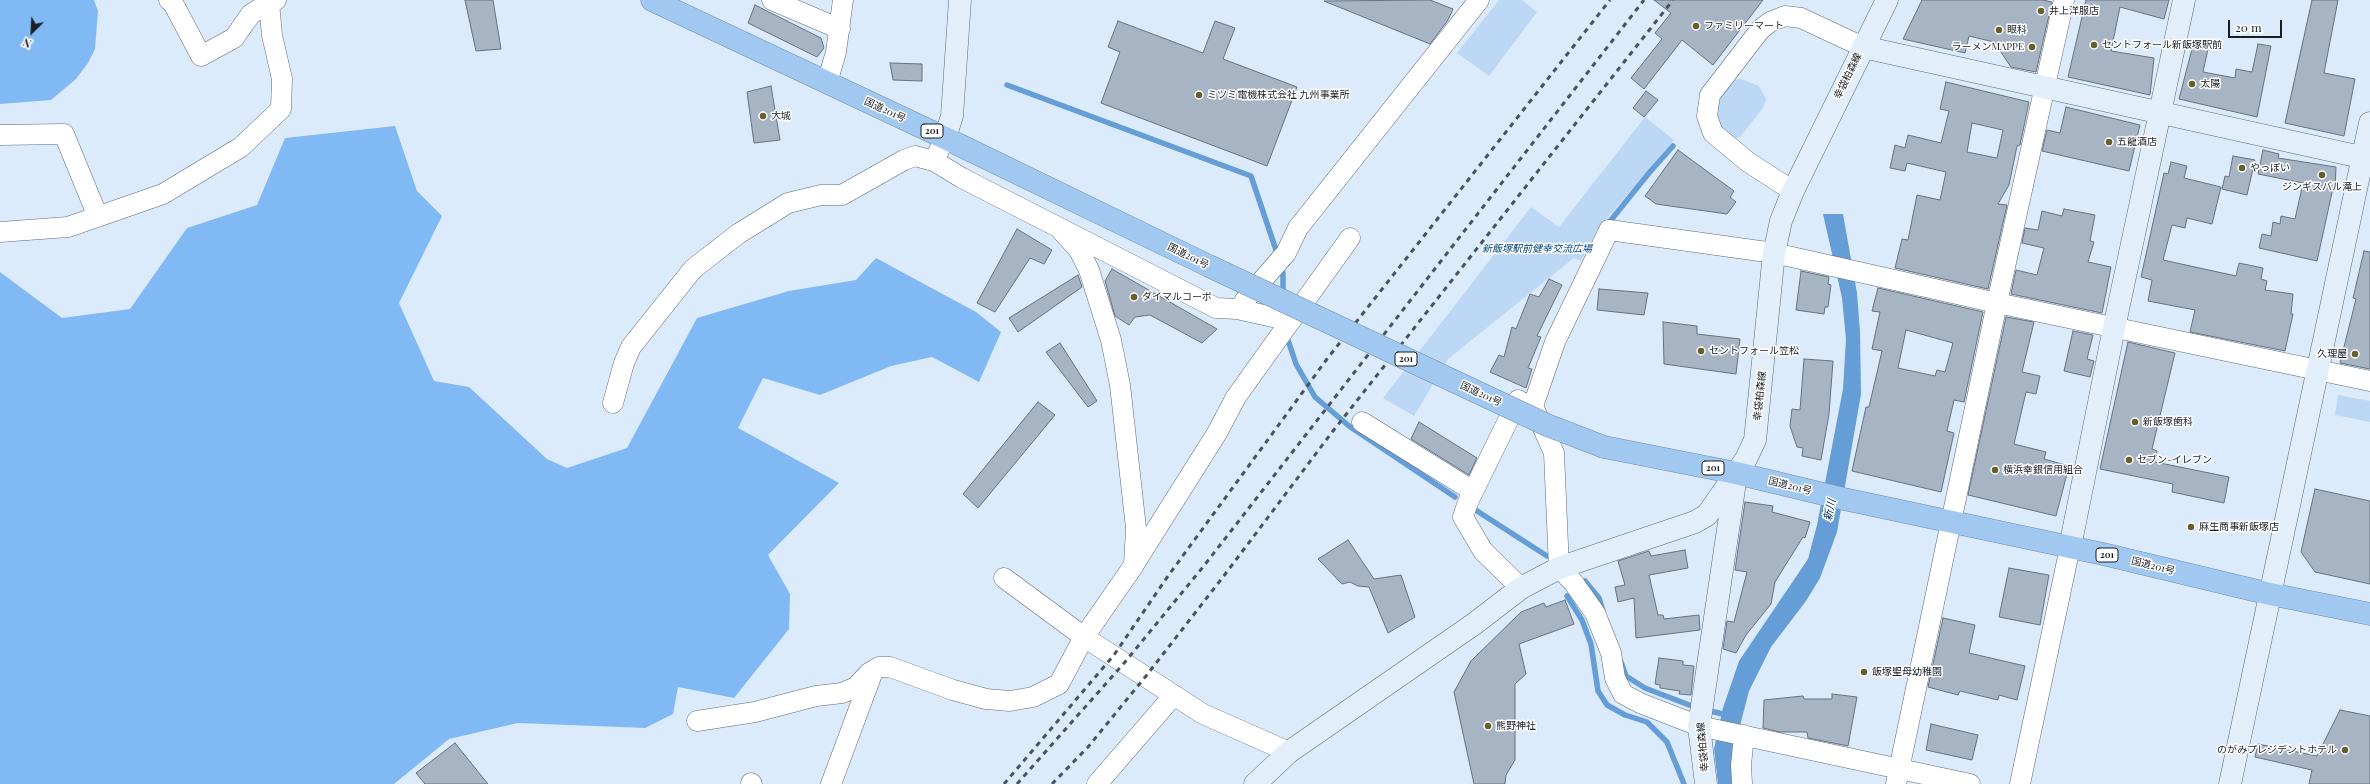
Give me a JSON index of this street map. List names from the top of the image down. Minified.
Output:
{"streets":{"highway":["国道201号","201"],"street":["幸袋柏森線"]},"crossings":[["幸袋柏森線","国道201号"]],"water":["新川"],"parks":["新飯塚駅前健幸交流広場"],"places":["井上洋服店","ファミリーマート","眼科","セントフォール新飯塚駅前","ラーメンMAPPE","太陽","ミツミ電機株式会社 九州事業所","大城","五龍酒店","やっぽい","ジンギスバル滝上","ダイマルコーポ","セントフォール笠松","久理屋","新飯塚歯科","セブン-イレブン","横浜幸銀信用組合","麻生商事新飯塚店","飯塚聖母幼稚園","熊野神社","のがみプレジデントホテル"],"scale_bar":"20 m","north":"bottom left"}
